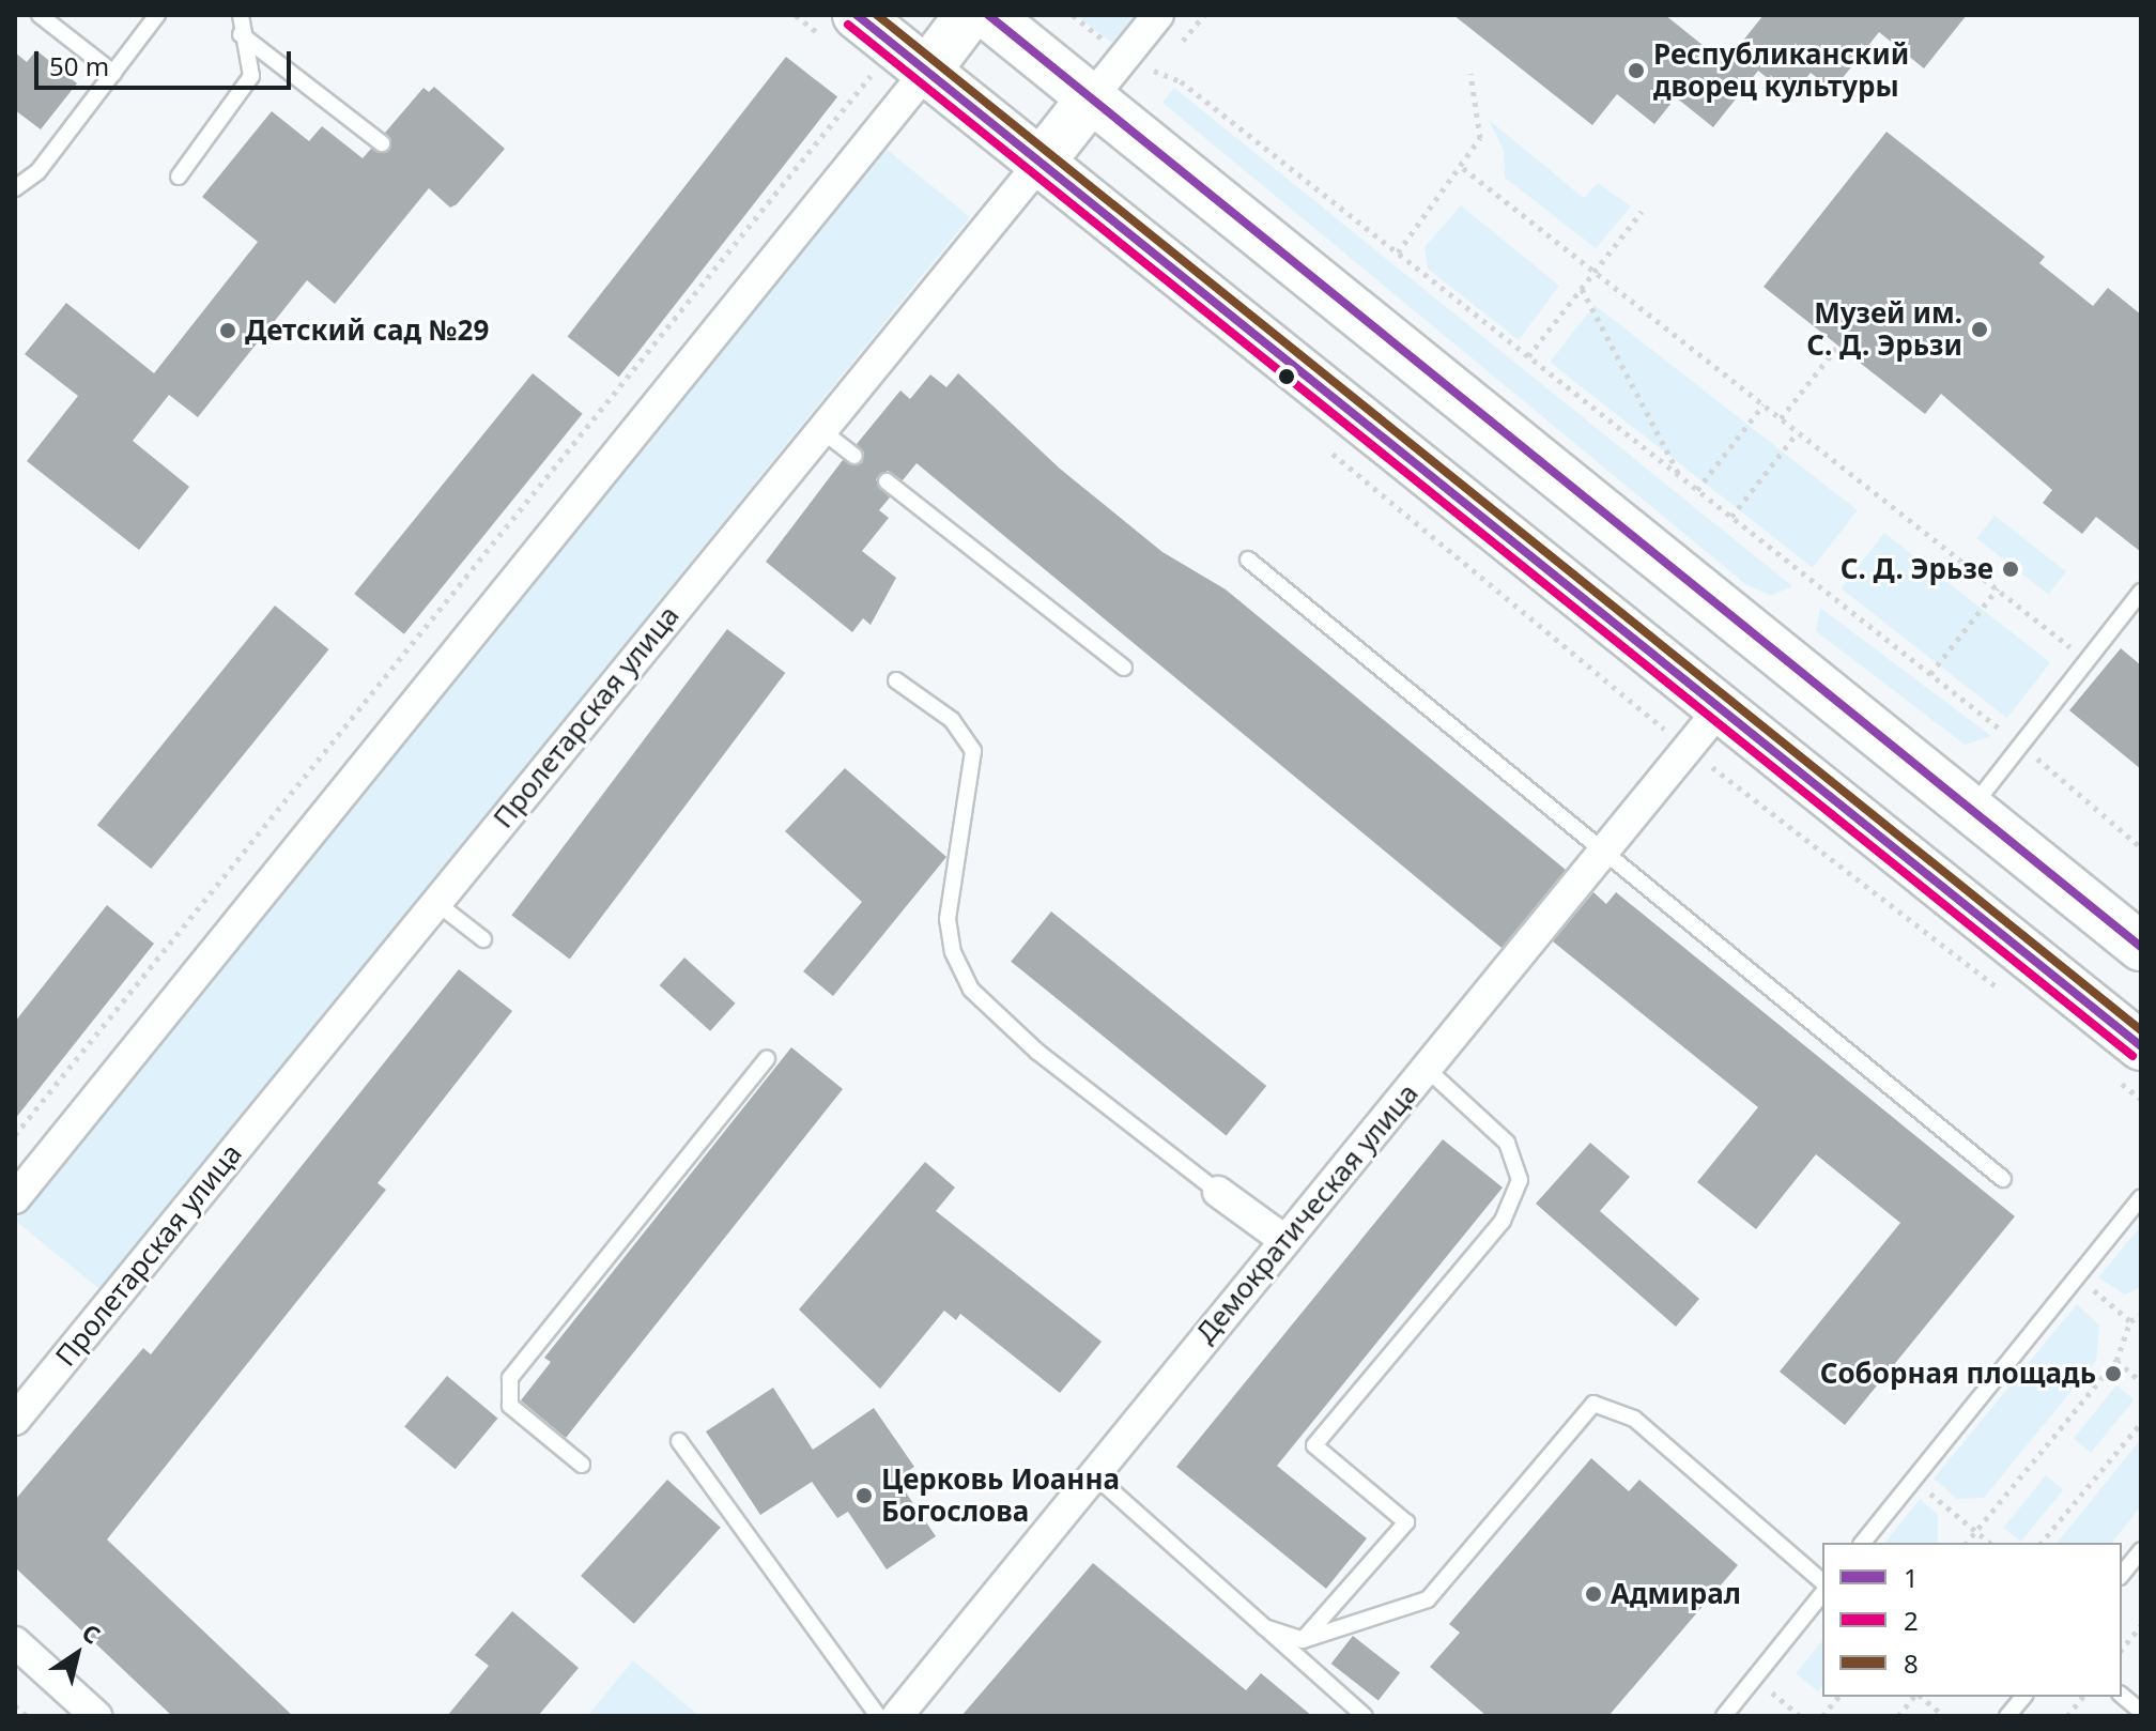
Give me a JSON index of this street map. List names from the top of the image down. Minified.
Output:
{"streets":{"main road":["Пролетарская улица"],"street":["Демократическая улица"]},"places":["Республиканский дворец культуры","Музей им. С. Д. Эрьзи","Детский сад №29","С. Д. Эрьзе","Соборная площадь","Церковь Иоанна Богослова","Адмирал"],"lines":["transit line 1","transit line 8","transit line 2"],"legend":["1","2","8"],"scale_bar":"50 m","north":"top right"}
